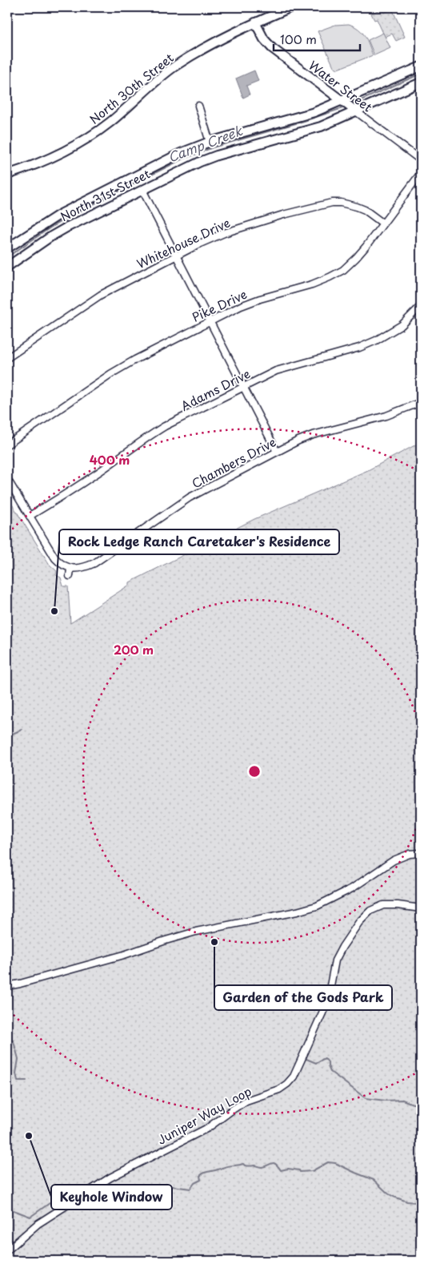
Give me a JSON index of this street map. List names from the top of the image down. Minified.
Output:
{"streets":{"street":["Water Street","North 30th Street","North 31st Street","Whitehouse Drive","Pike Drive","Adams Drive","Chambers Drive","Juniper Way Loop"]},"crossings":[["Water Street","North 30th Street"],["Water Street","North 31st Street"],["Whitehouse Drive","Pike Drive"]],"water":["Camp Creek"],"places":["Rock Ledge Ranch Caretaker's Residence","Garden of the Gods Park","Keyhole Window"],"scale_bar":"100 m","rings":["400 m","200 m"]}
